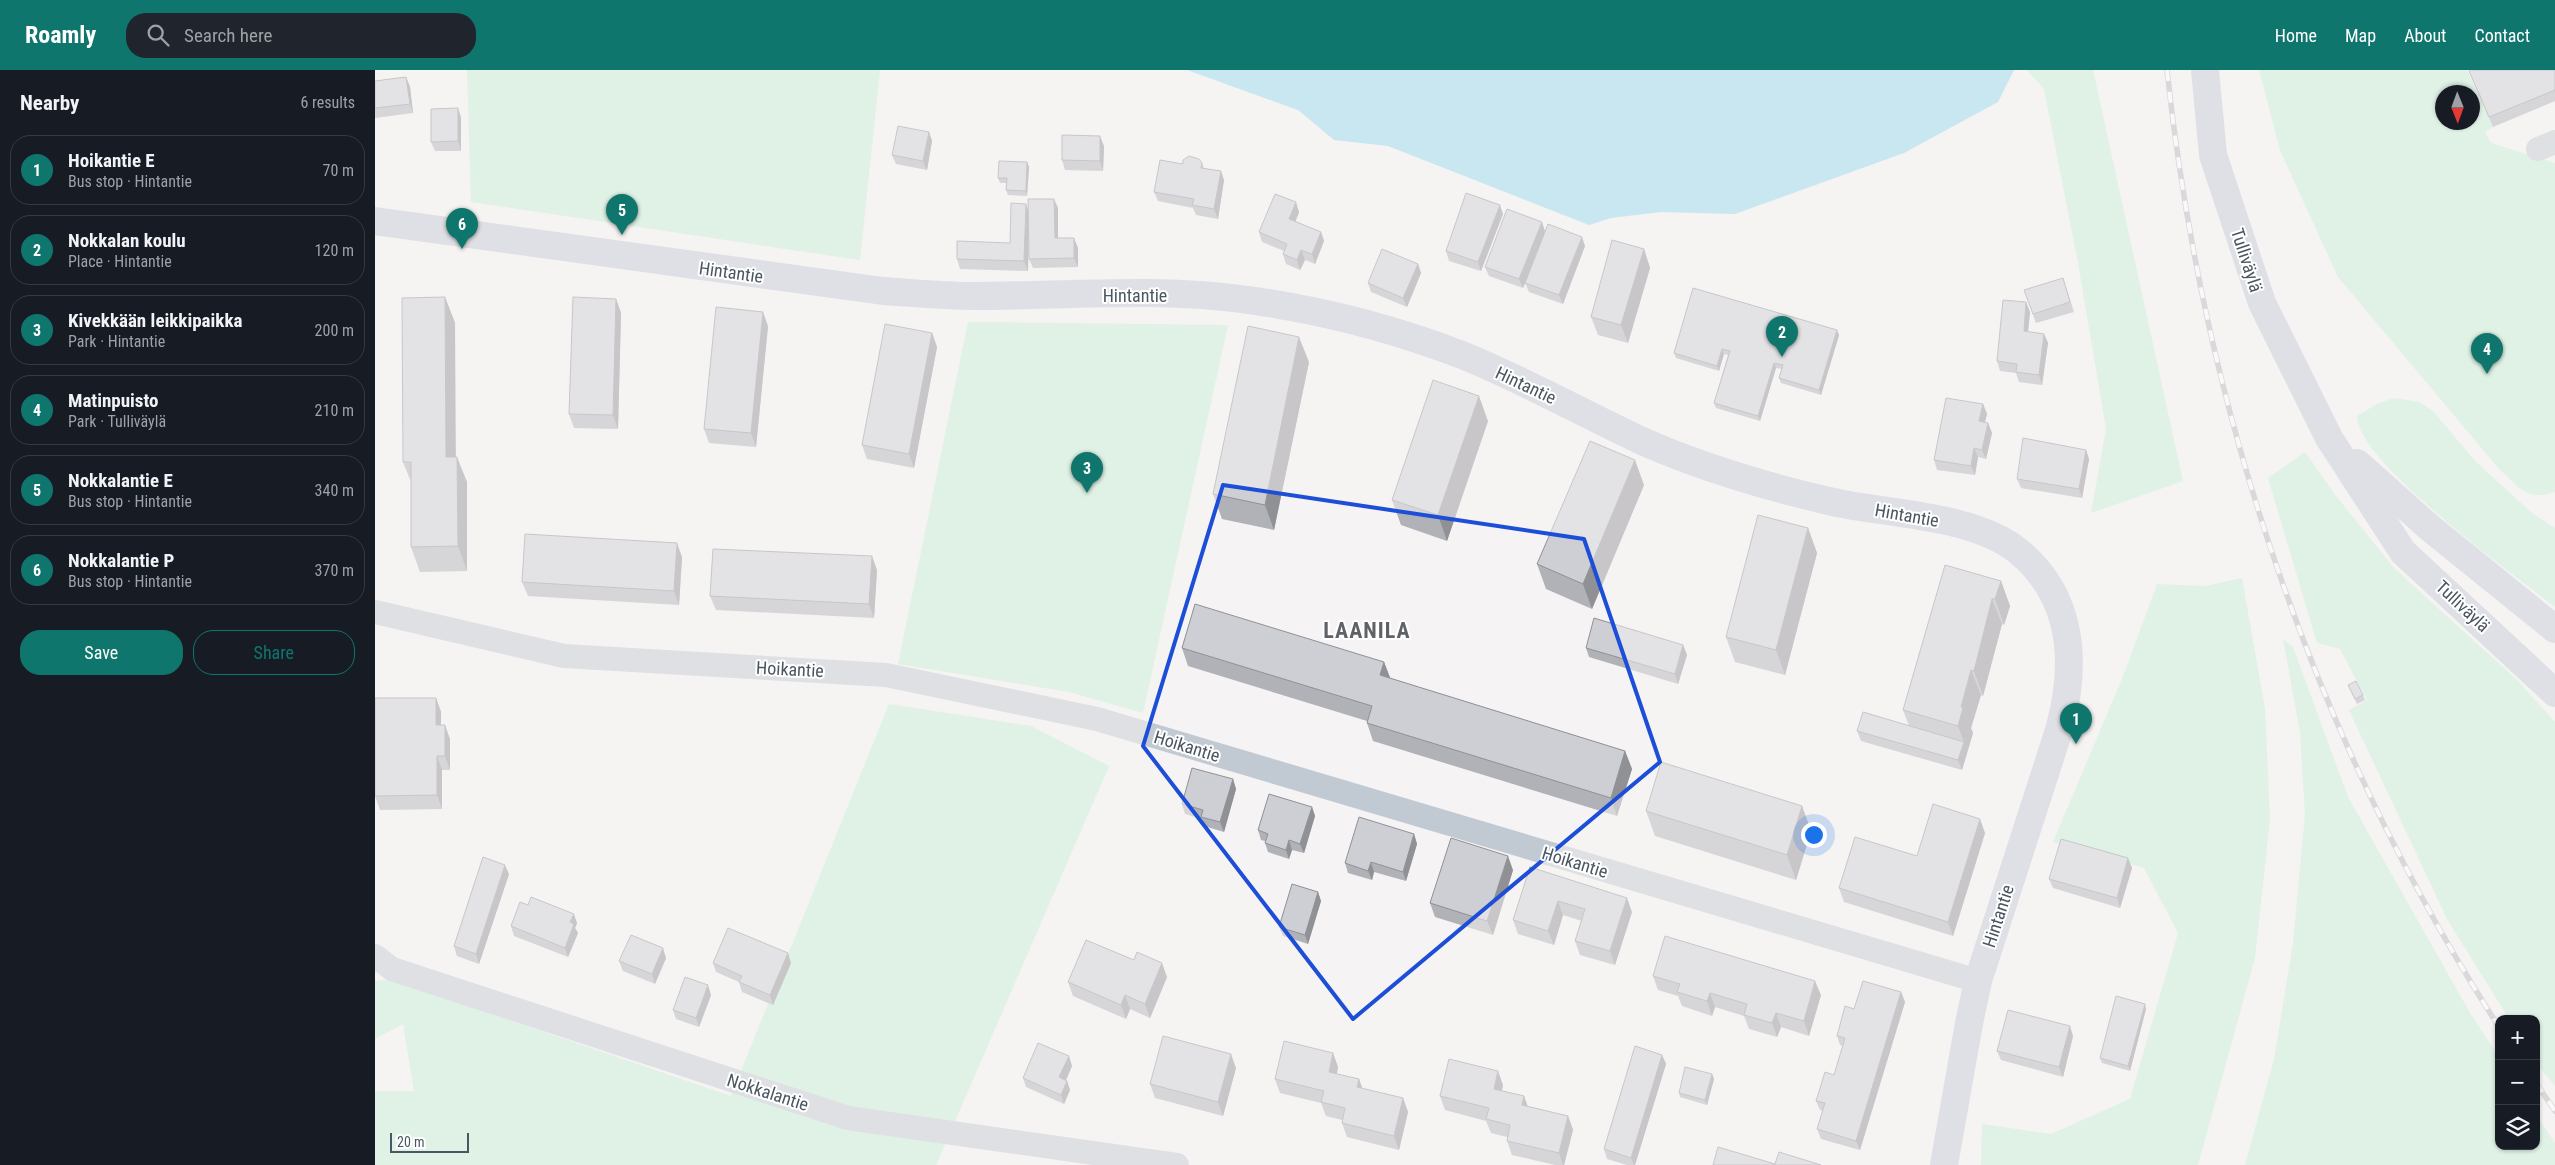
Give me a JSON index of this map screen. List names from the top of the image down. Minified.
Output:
{"streets":{"street":["Tulliväylä","Hintantie","Hoikantie","Nokkalantie"]},"crossings":[["Hintantie","Hoikantie"]],"districts":["LAANILA"],"scale_bar":"20 m","north":"bottom","page":{"header":"Roamly","search":"Search here","nav":["Home","Map","About","Contact"],"heading":["Nearby","6 results"],"list":[{"mark":"1","name":"Hoikantie E","note":"Bus stop · Hintantie","value":"70 m"},{"mark":"2","name":"Nokkalan koulu","note":"Place · Hintantie","value":"120 m"},{"mark":"3","name":"Kivekkään leikkipaikka","note":"Park · Hintantie","value":"200 m"},{"mark":"4","name":"Matinpuisto","note":"Park · Tulliväylä","value":"210 m"},{"mark":"5","name":"Nokkalantie E","note":"Bus stop · Hintantie","value":"340 m"},{"mark":"6","name":"Nokkalantie P","note":"Bus stop · Hintantie","value":"370 m"}],"pins":["5","6","2","4","3","1"],"buttons":["Save","Share"],"map_buttons":["+","−"],"scale":"20 m"}}
